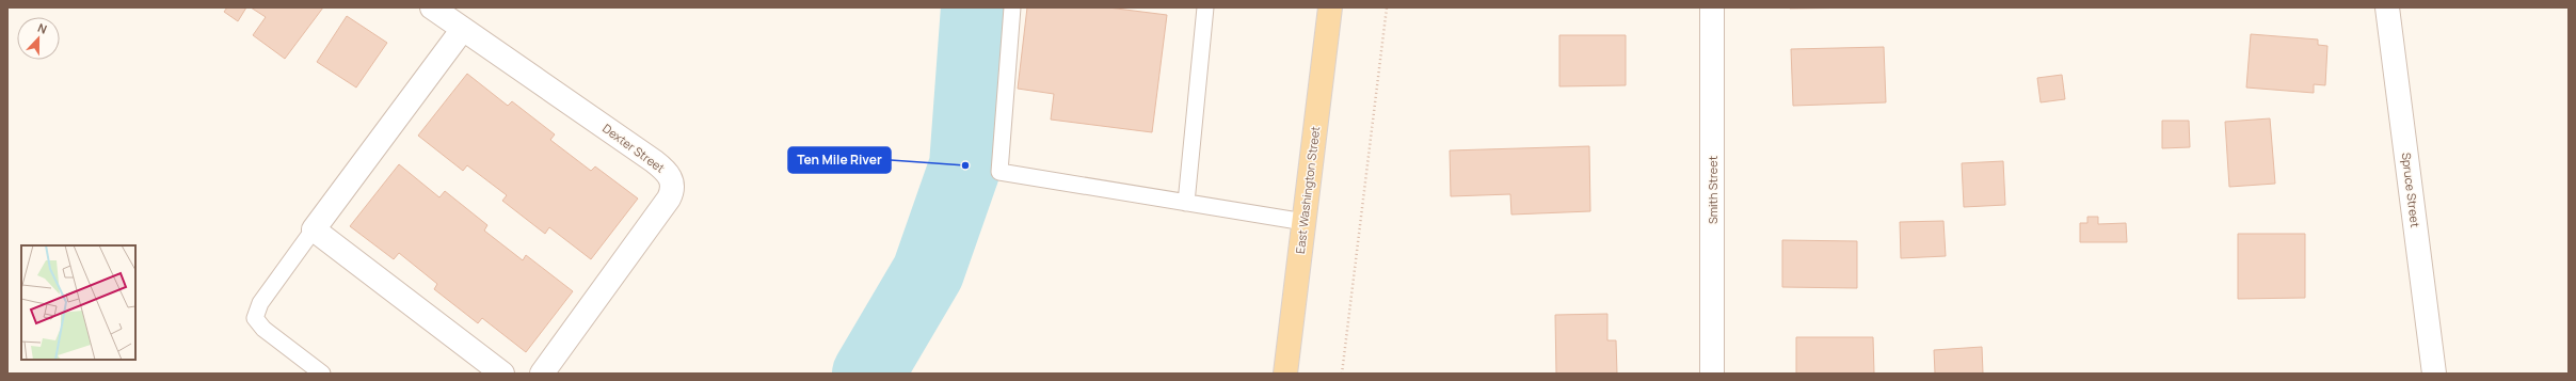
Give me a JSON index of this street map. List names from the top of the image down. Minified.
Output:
{"streets":{"main road":["East Washington Street"],"street":["Dexter Street","Smith Street","Spruce Street"]},"places":["Ten Mile River"],"north":"top"}
